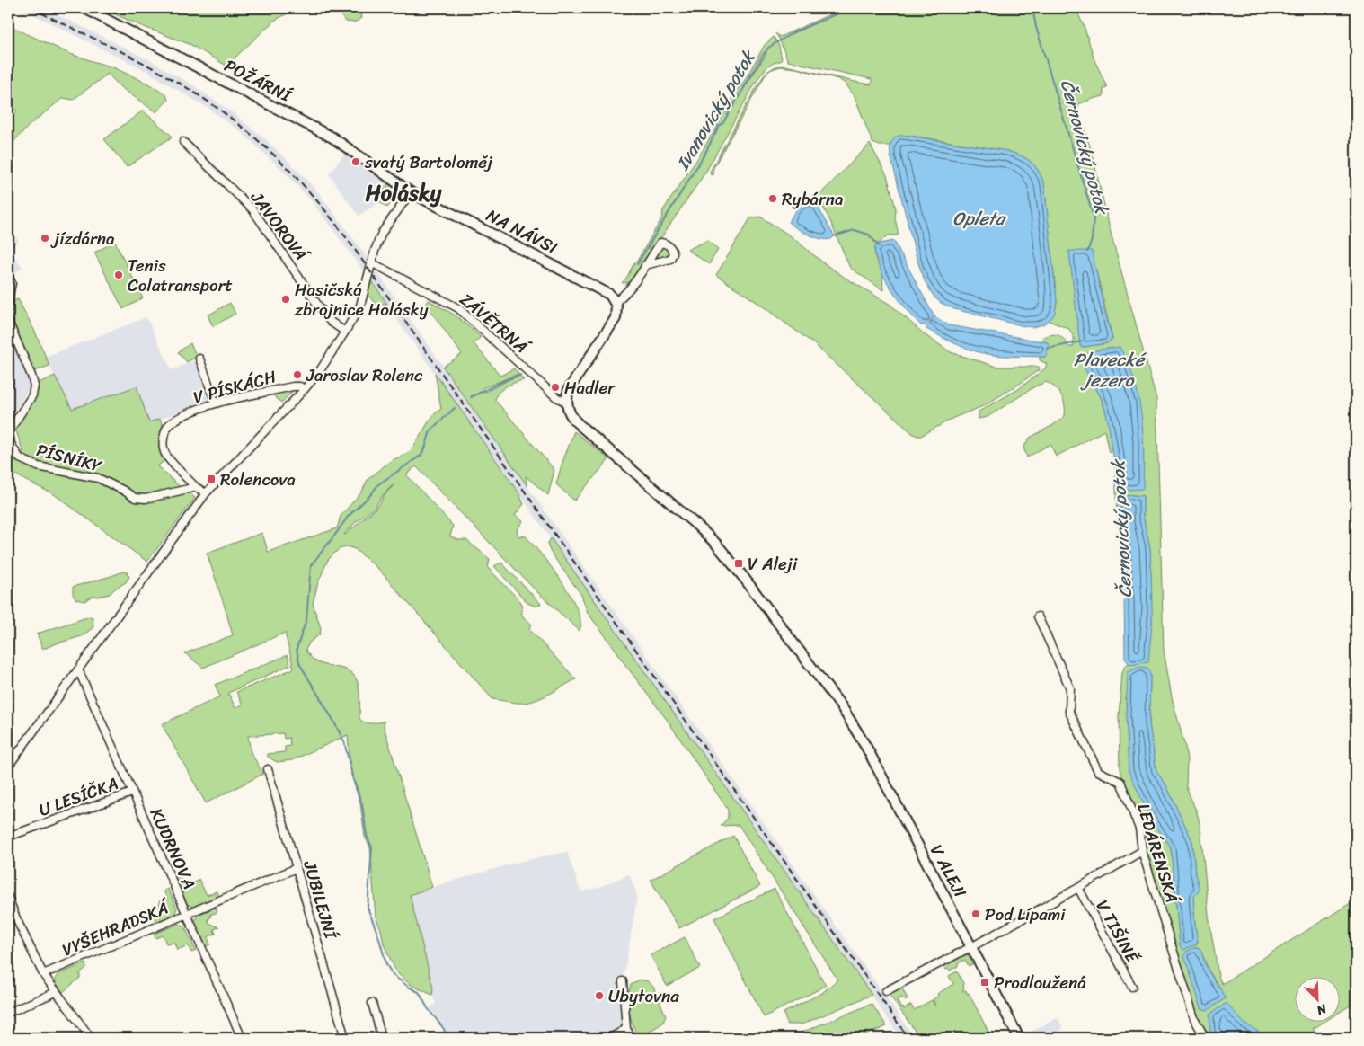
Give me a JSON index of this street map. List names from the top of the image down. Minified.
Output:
{"streets":{"street":["POŽÁRNÍ","JAVOROVÁ","NA NÁVSI","ZÁVĚTRNÁ","V PÍSKÁCH","PÍSNÍKY","U LESÍČKA","KUDRNOVA","LEDÁRENSKÁ","V ALEJI","JUBILEJNÍ","VYŠEHRADSKÁ","V TIŠINĚ"]},"crossings":[["POŽÁRNÍ","NA NÁVSI"],["ZÁVĚTRNÁ","V ALEJI"],["V PÍSKÁCH","PÍSNÍKY"],["U LESÍČKA","KUDRNOVA"],["KUDRNOVA","VYŠEHRADSKÁ"],["JUBILEJNÍ","VYŠEHRADSKÁ"]],"districts":["Holásky"],"water":["Ivanovický potok","Černovický potok","Opleta","Plavecké jezero"],"places":{"other":["svatý Bartoloměj","Rybárna","jízdárna","Tenis Colatransport","Hasičská zbrojnice Holásky","Jaroslav Rolenc","Hadler","Pod Lípami","Ubytovna"],"transit":["Rolencova","V Aleji","Prodloužená"]},"north":"bottom right"}
